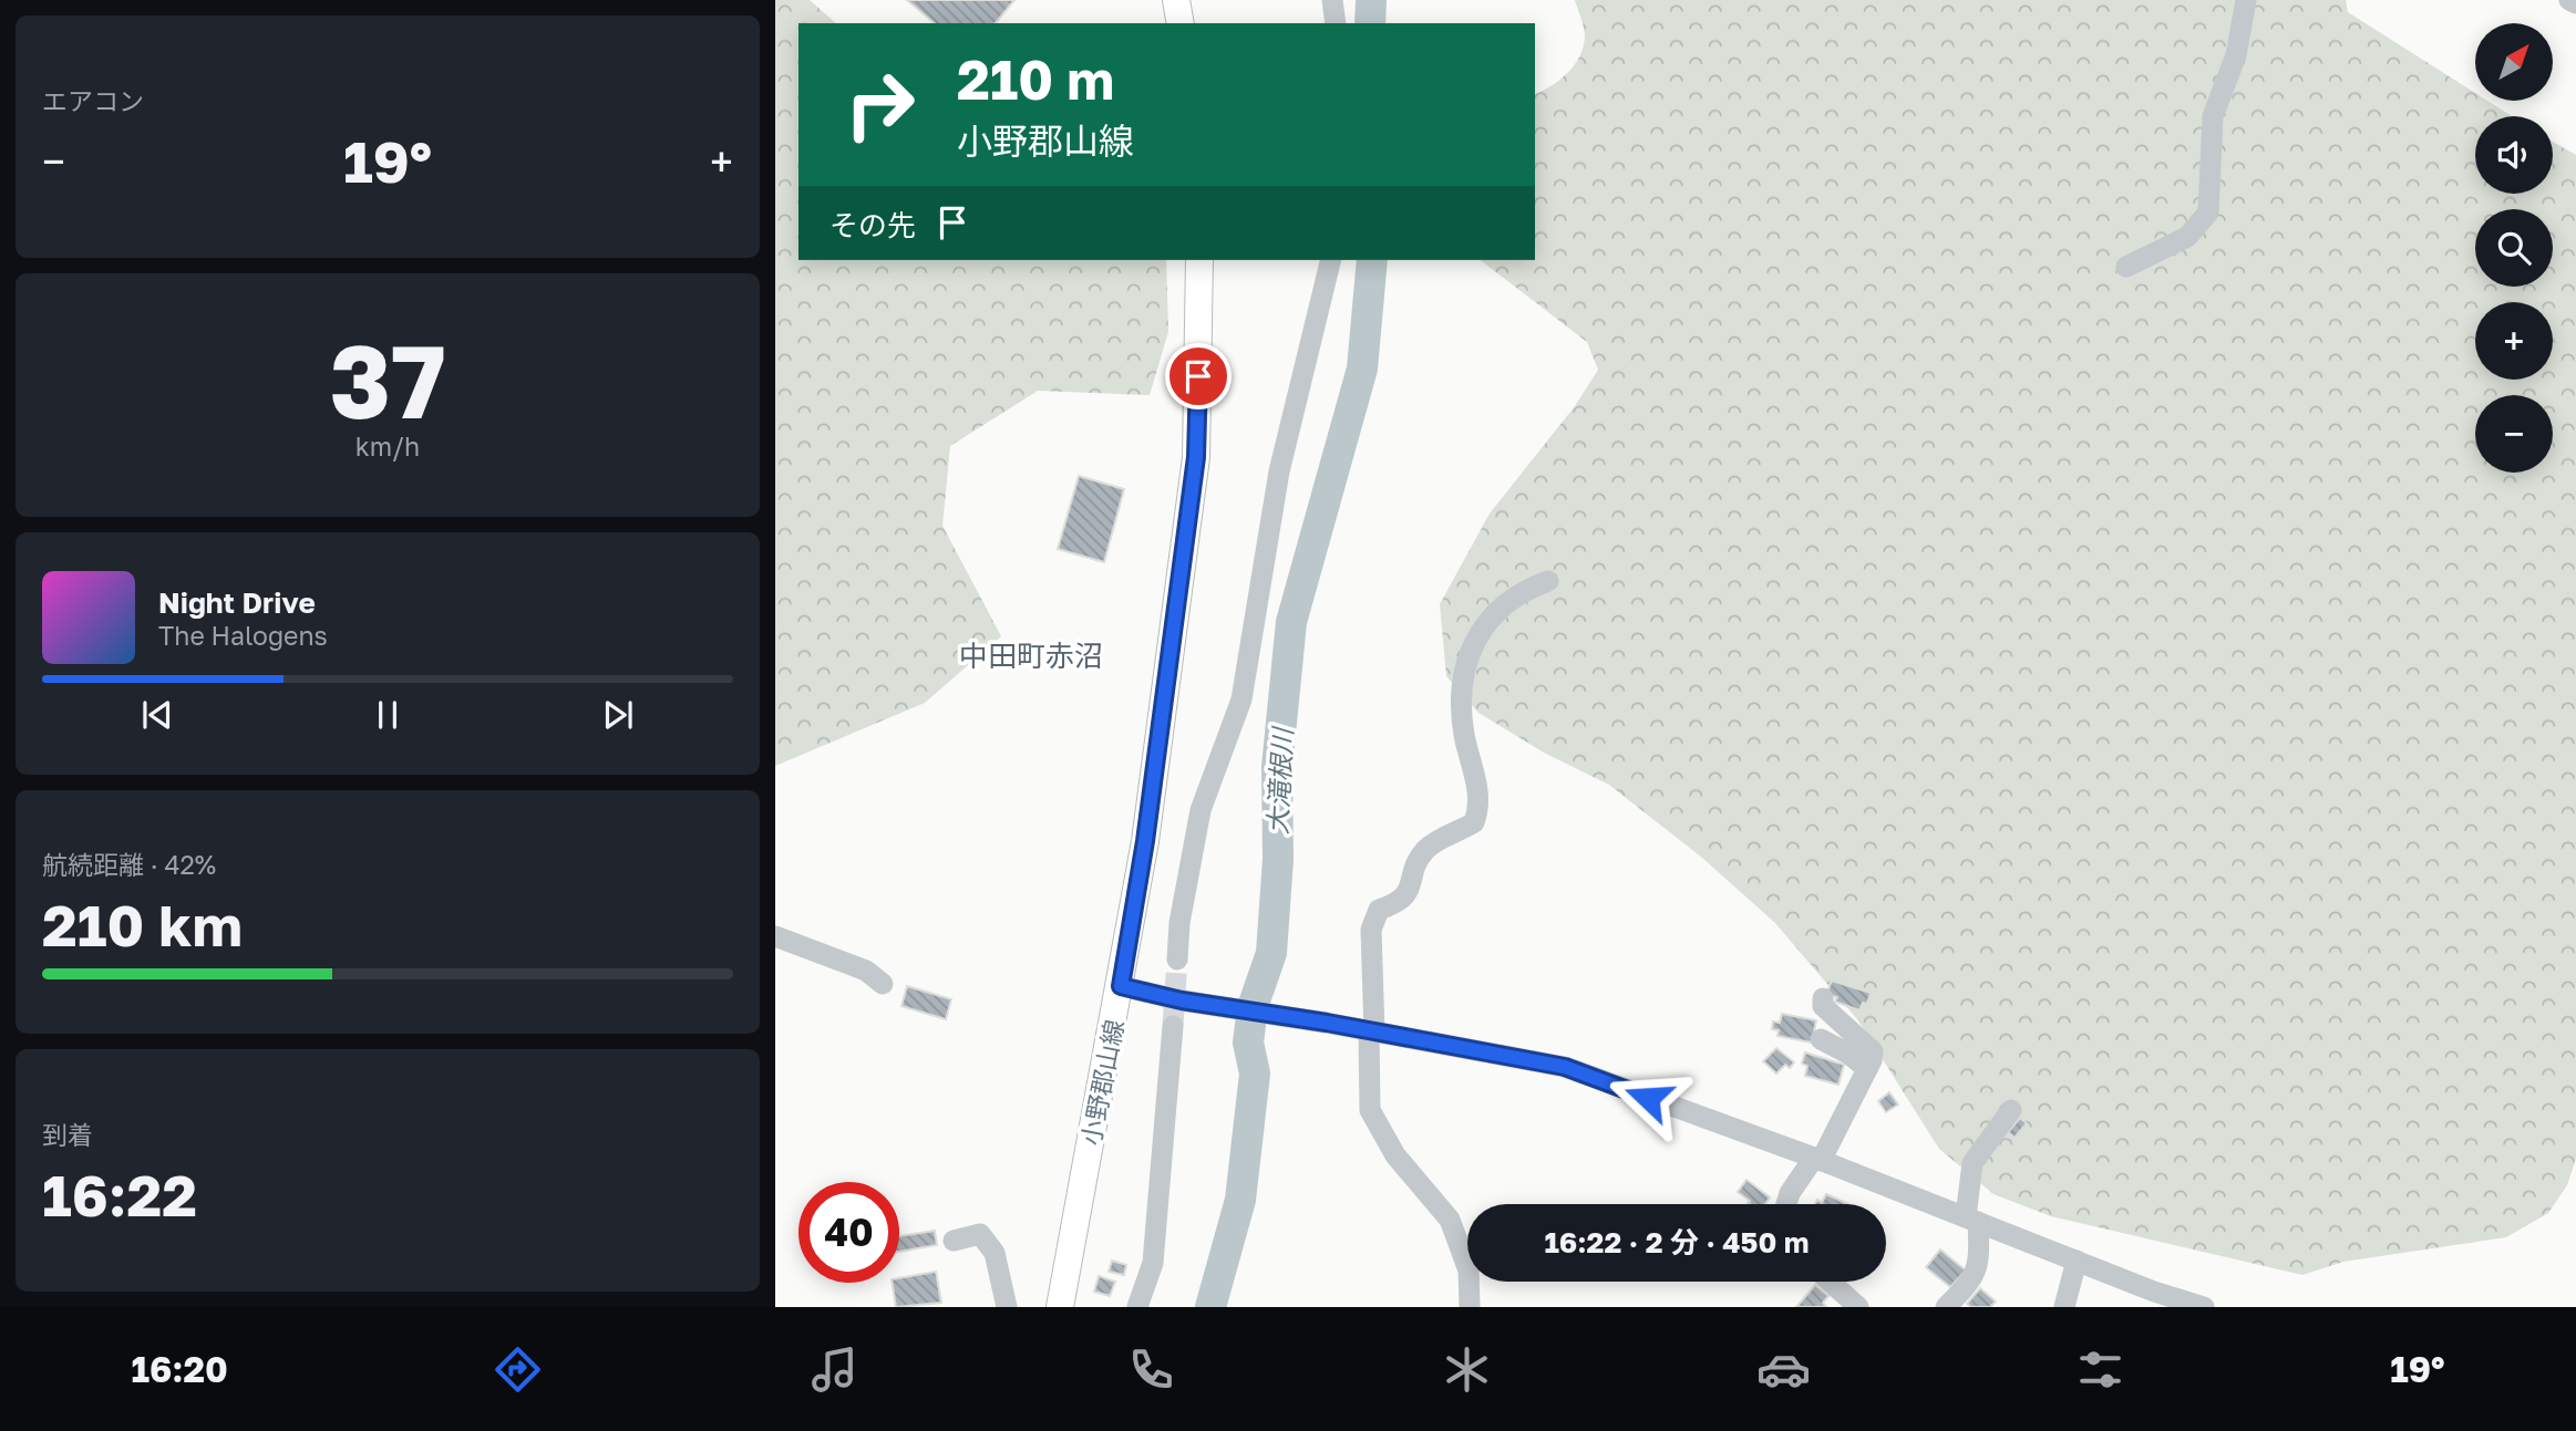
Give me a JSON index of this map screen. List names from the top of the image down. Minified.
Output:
{"streets":{"main road":["小野郡山線"]},"districts":["中田町赤沼"],"water":["大滝根川"],"north":"top right","page":{"tile":["エアコン",["37","km/h"],["航続距離 · 42%","210 km"],["到着","16:22"]],"map_buttons":["+","−"],"turn":["210 m","小野郡山線"],"heat":["−","19°","+"],"then":"その先","song":["Night Drive","The Halogens"],"limit":"40","trip":"16:22 · 2 分 · 450 m","tabs":["16:20","19°"]}}
